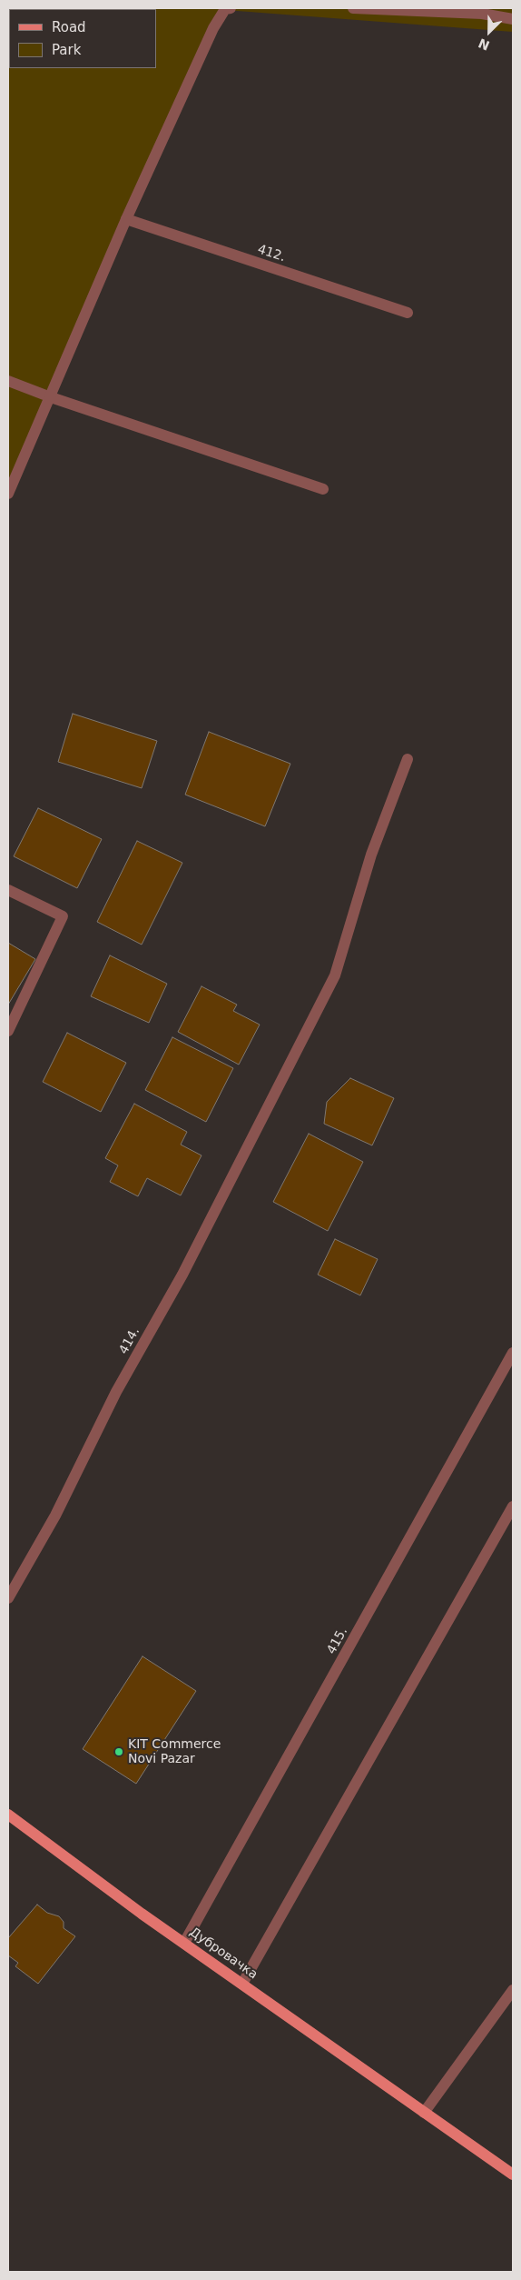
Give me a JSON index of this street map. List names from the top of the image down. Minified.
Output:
{"streets":{"main road":["Дубровачка"],"street":["412.","414.","415."]},"crossings":[["415.","Дубровачка"]],"places":["KIT Commerce Novi Pazar"],"legend":["Road","Park"],"north":"bottom left"}
